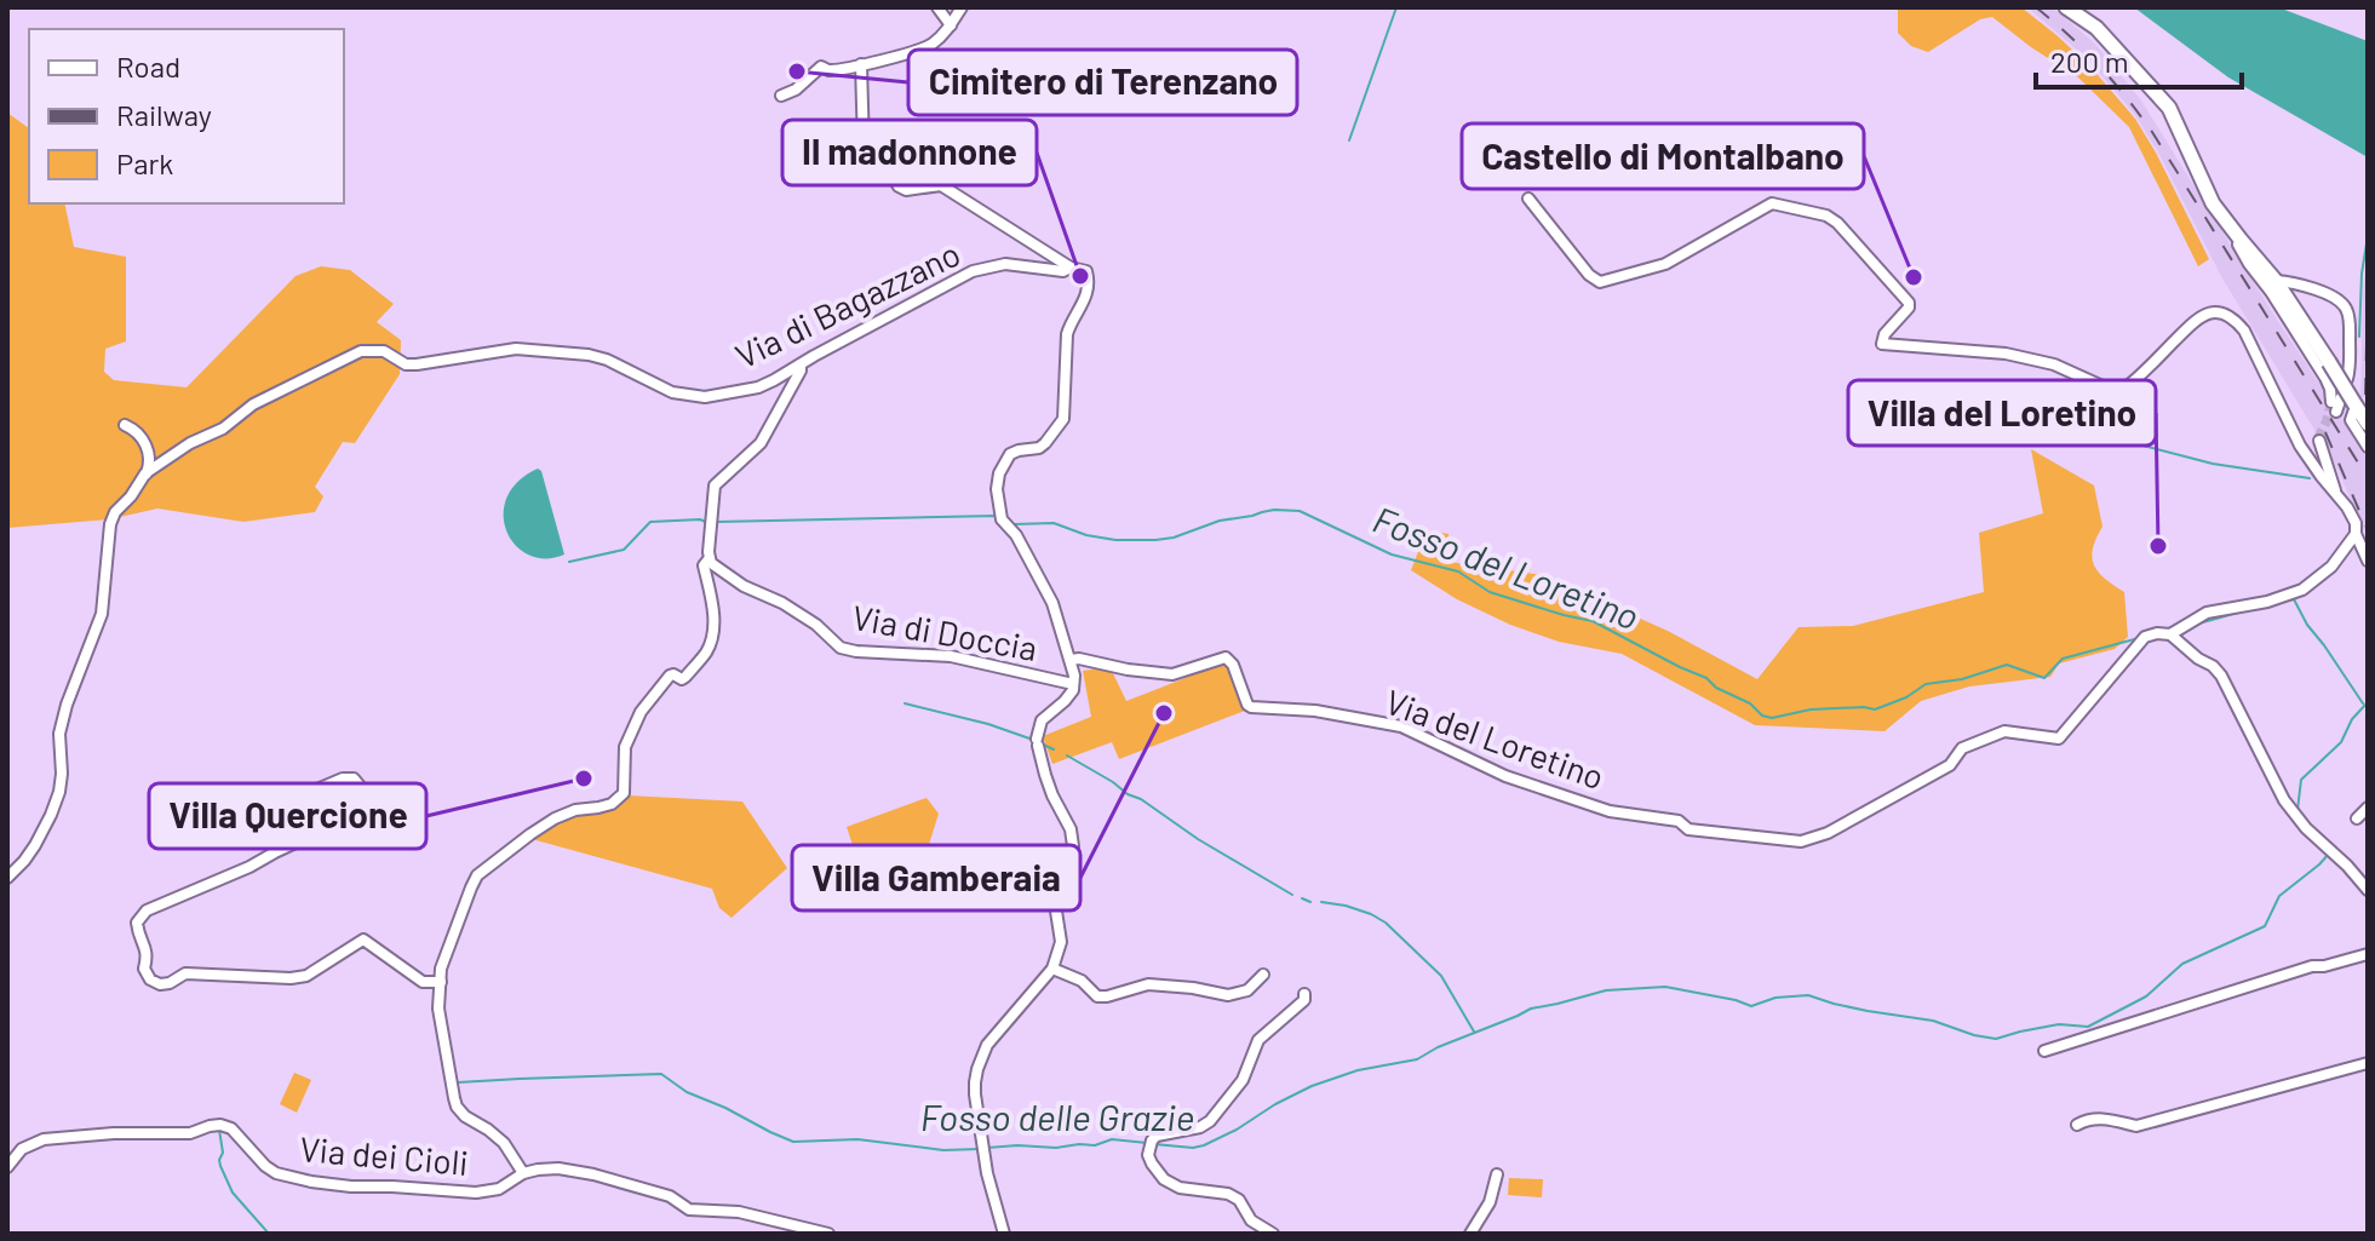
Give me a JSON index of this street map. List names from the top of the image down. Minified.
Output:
{"streets":{"street":["Via di Bagazzano","Via di Doccia","Via del Loretino","Via dei Cioli"]},"water":["Fosso del Loretino","Fosso delle Grazie"],"places":["Cimitero di Terenzano","Il madonnone","Castello di Montalbano","Villa del Loretino","Villa Gamberaia","Villa Quercione"],"legend":["Road","Railway","Park"],"scale_bar":"200 m"}
